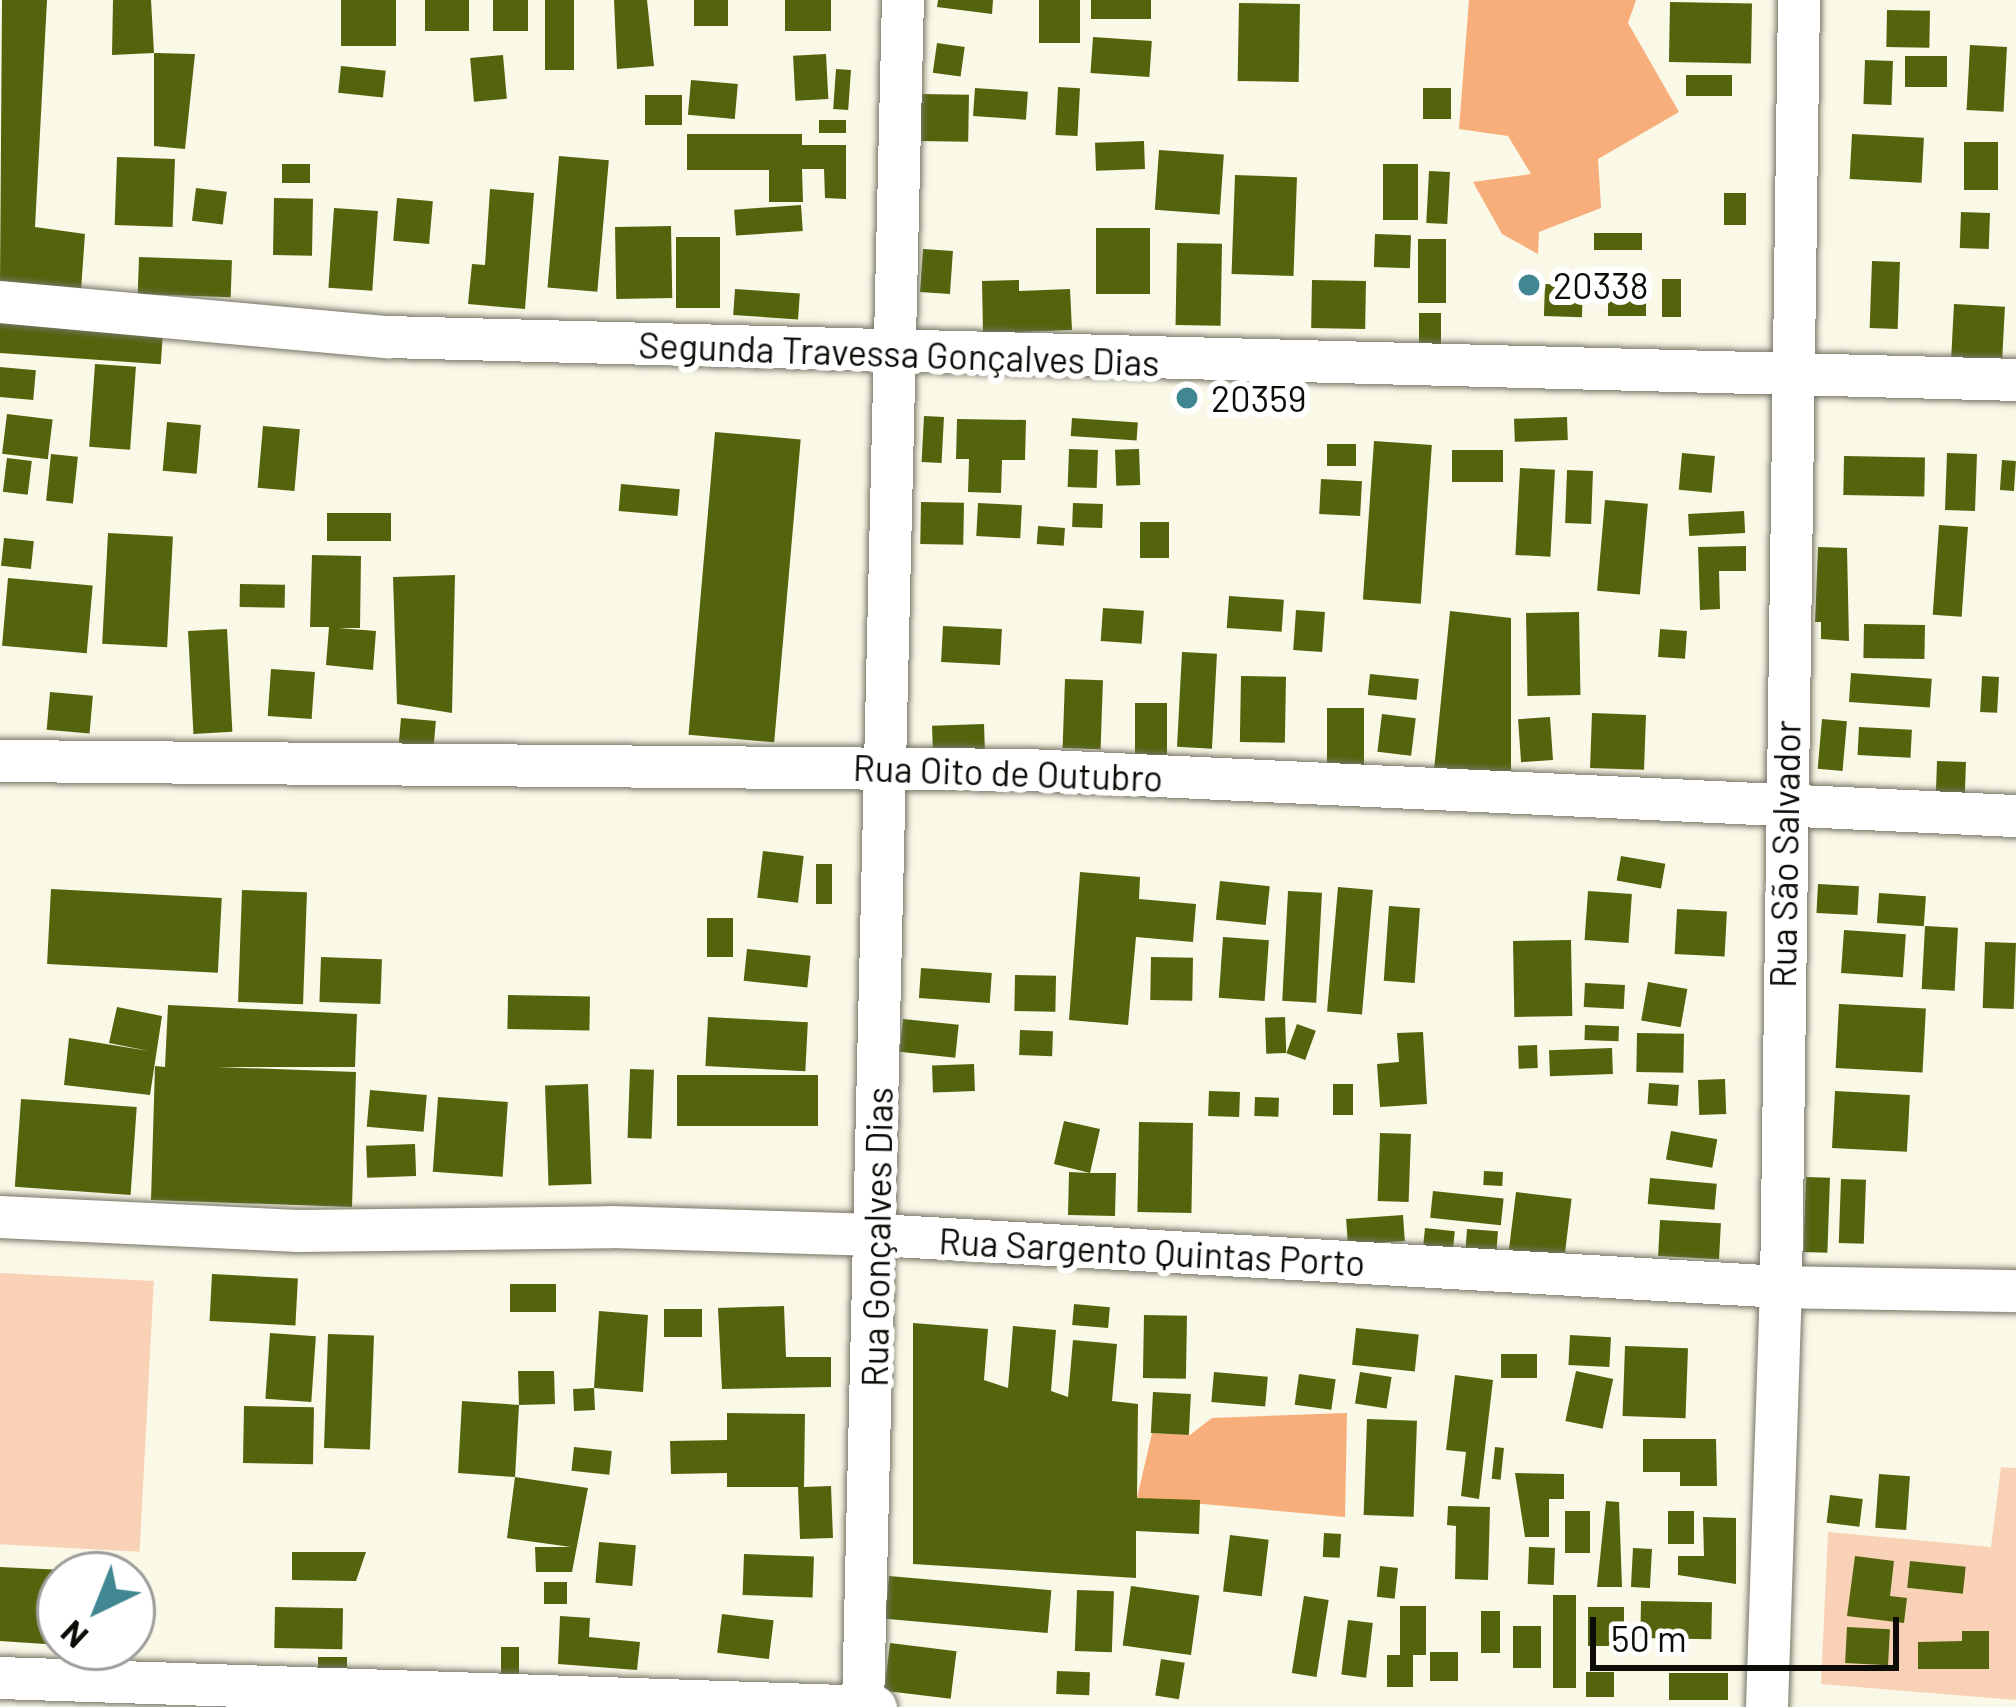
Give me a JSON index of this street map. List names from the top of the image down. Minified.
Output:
{"streets":{"street":["Segunda Travessa Gonçalves Dias","Rua Oito de Outubro","Rua São Salvador","Rua Gonçalves Dias","Rua Sargento Quintas Porto"]},"crossings":[["Segunda Travessa Gonçalves Dias","Rua São Salvador"],["Segunda Travessa Gonçalves Dias","Rua Gonçalves Dias"],["Rua Oito de Outubro","Rua São Salvador"],["Rua Oito de Outubro","Rua Gonçalves Dias"],["Rua São Salvador","Rua Sargento Quintas Porto"],["Rua Gonçalves Dias","Rua Sargento Quintas Porto"]],"places":["20338","20359"],"scale_bar":"50 m","north":"bottom left"}
